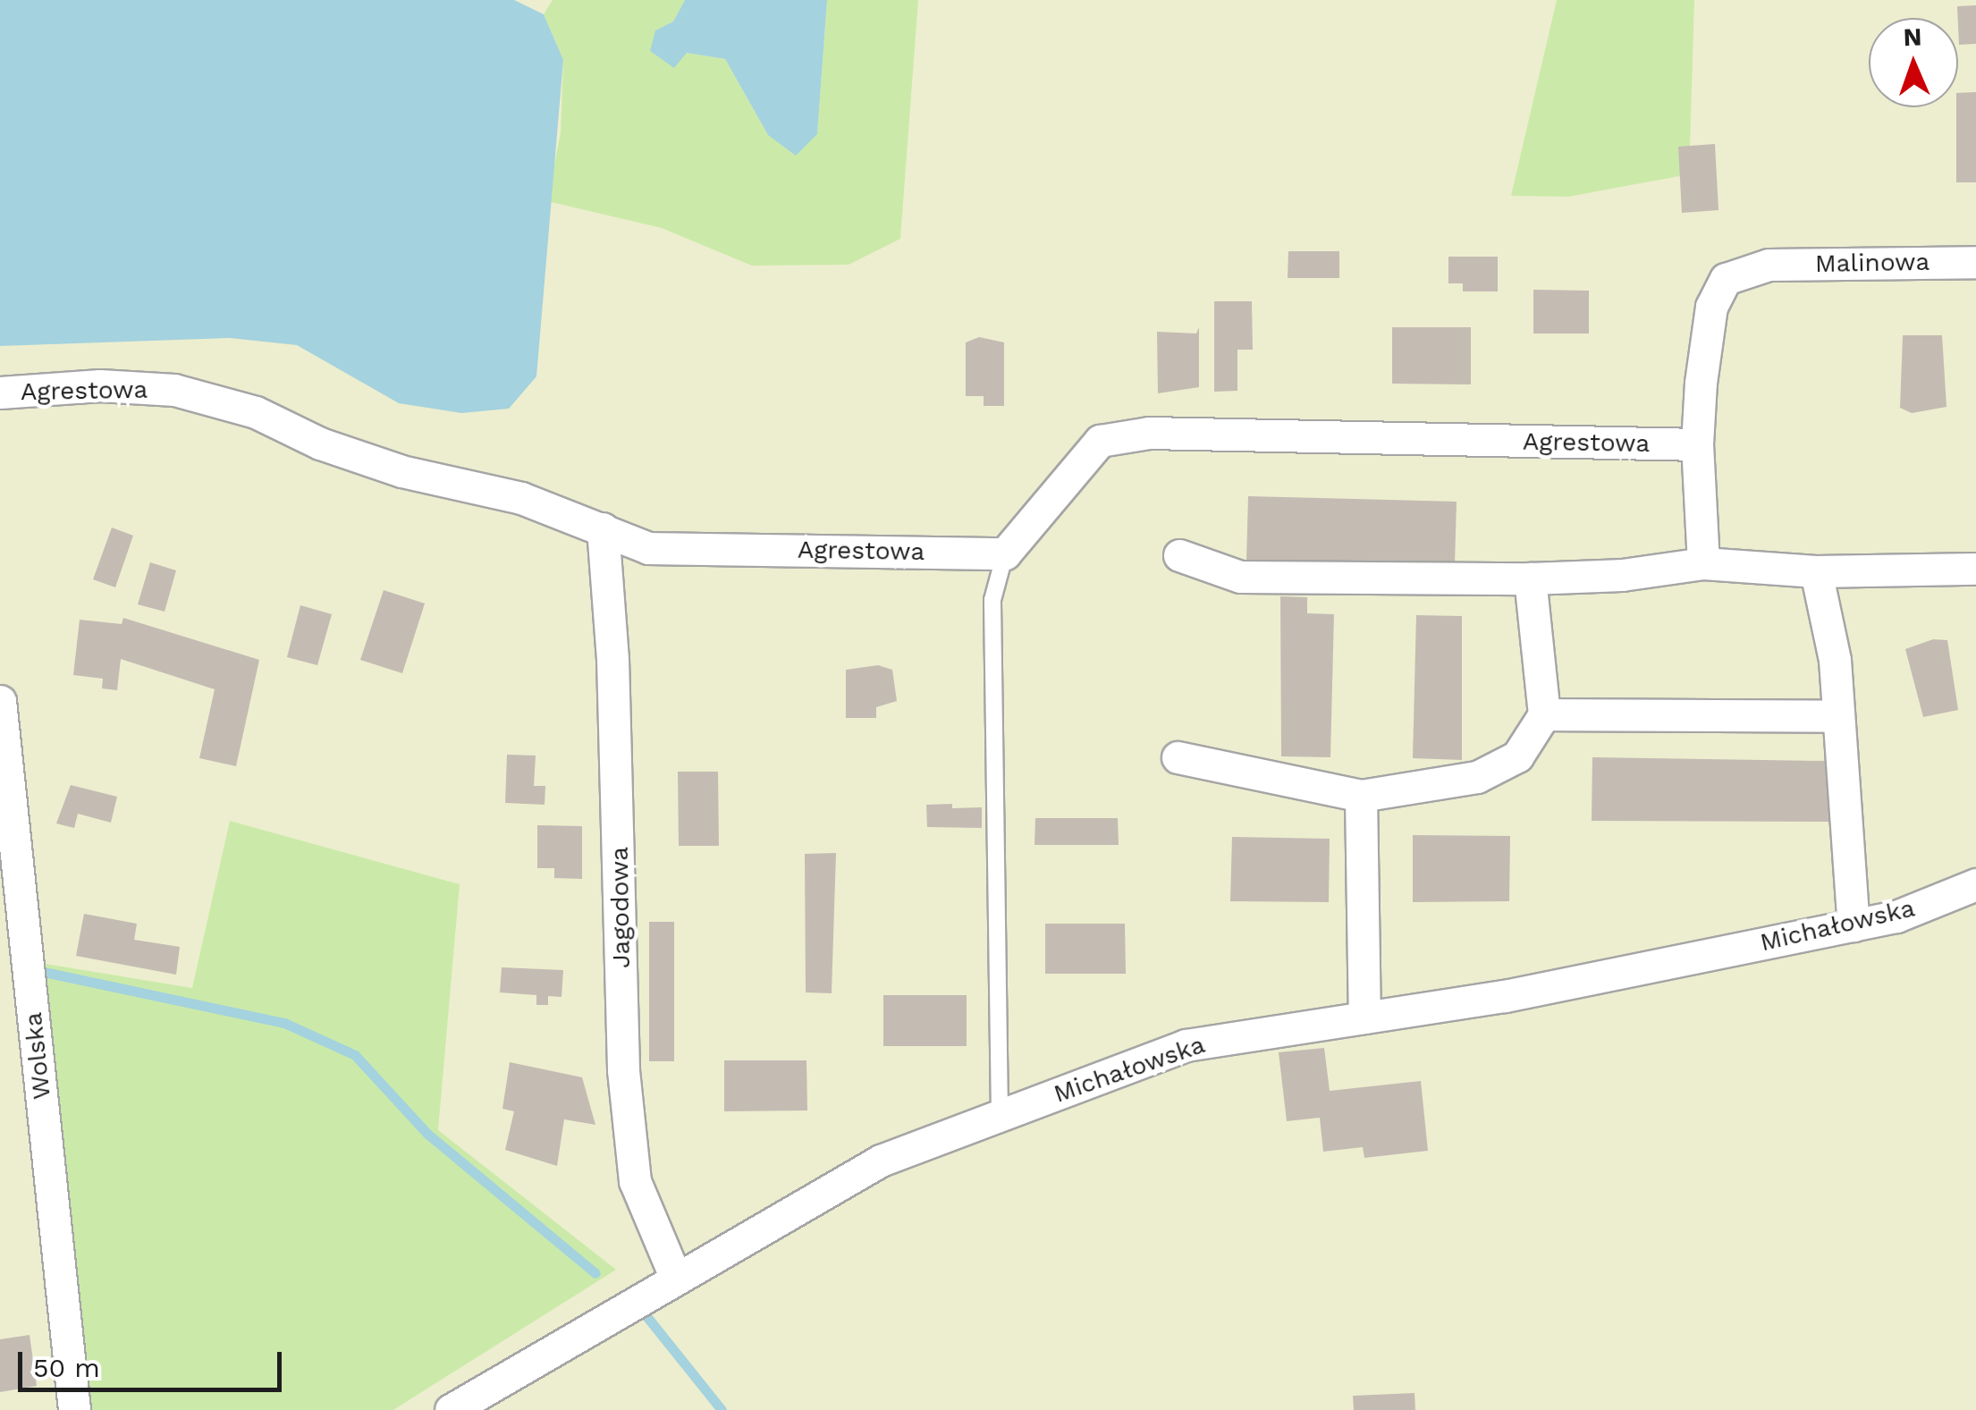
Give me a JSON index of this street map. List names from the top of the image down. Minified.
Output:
{"streets":{"street":["Malinowa","Agrestowa","Jagodowa","Michałowska","Wolska"]},"crossings":[["Malinowa","Agrestowa"],["Agrestowa","Jagodowa"],["Jagodowa","Michałowska"]],"scale_bar":"50 m","north":"top"}
